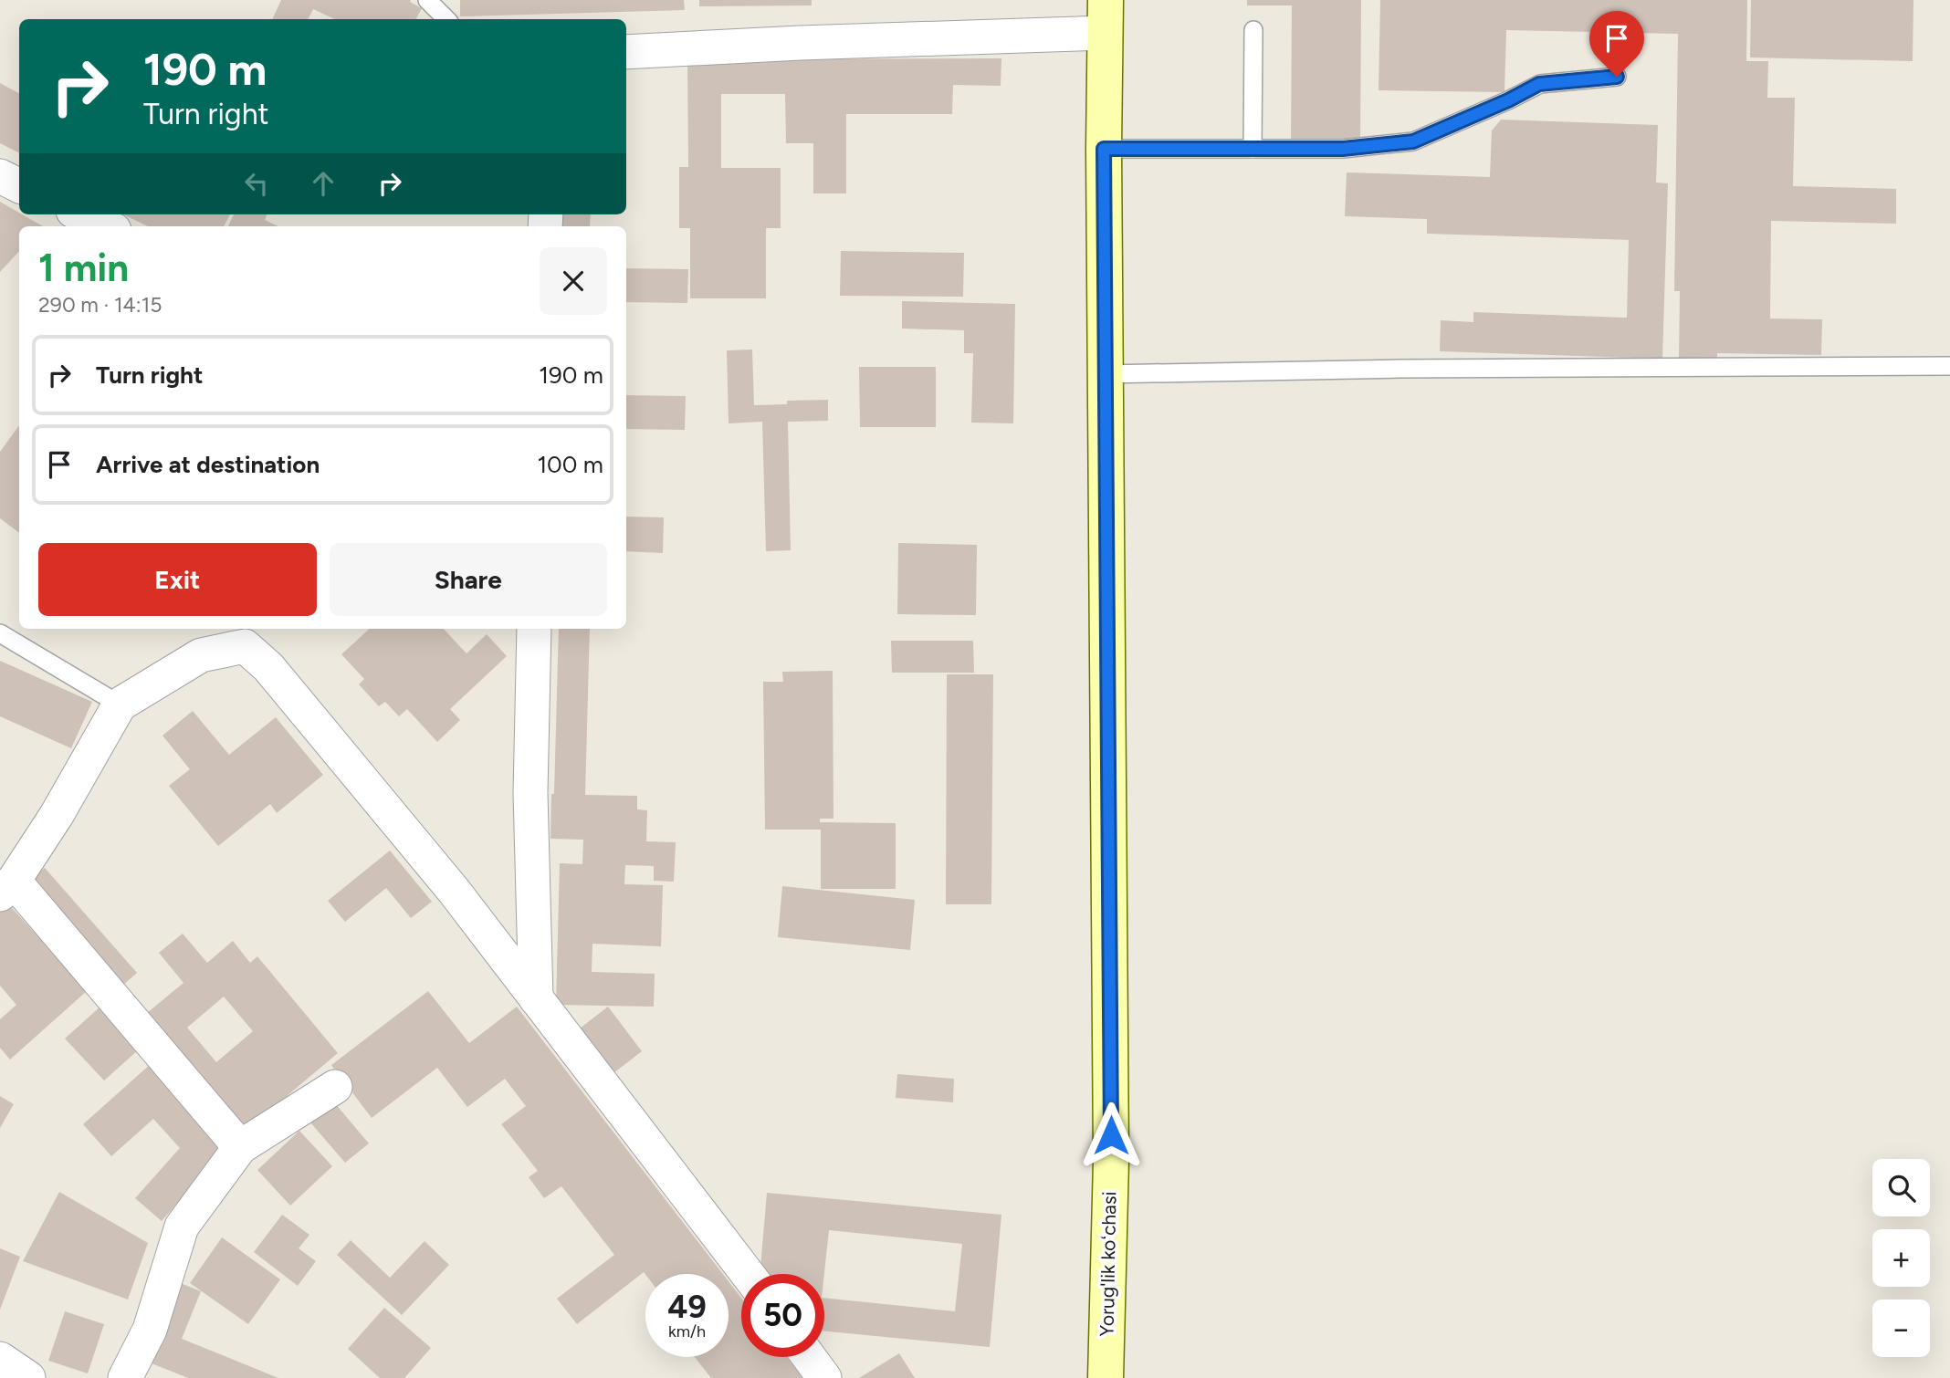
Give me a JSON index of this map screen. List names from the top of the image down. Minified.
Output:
{"streets":{"main road":["Yorug'lik koʻchasi"]},"page":{"turn":["190 m","Turn right"],"heading":["1 min","290 m · 14:15"],"list":[{"name":"Turn right","value":"190 m"},{"name":"Arrive at destination","value":"100 m"}],"buttons":["Exit","Share"],"map_buttons":["+","−"],"speed":"49 km/h","limit":"50"}}
